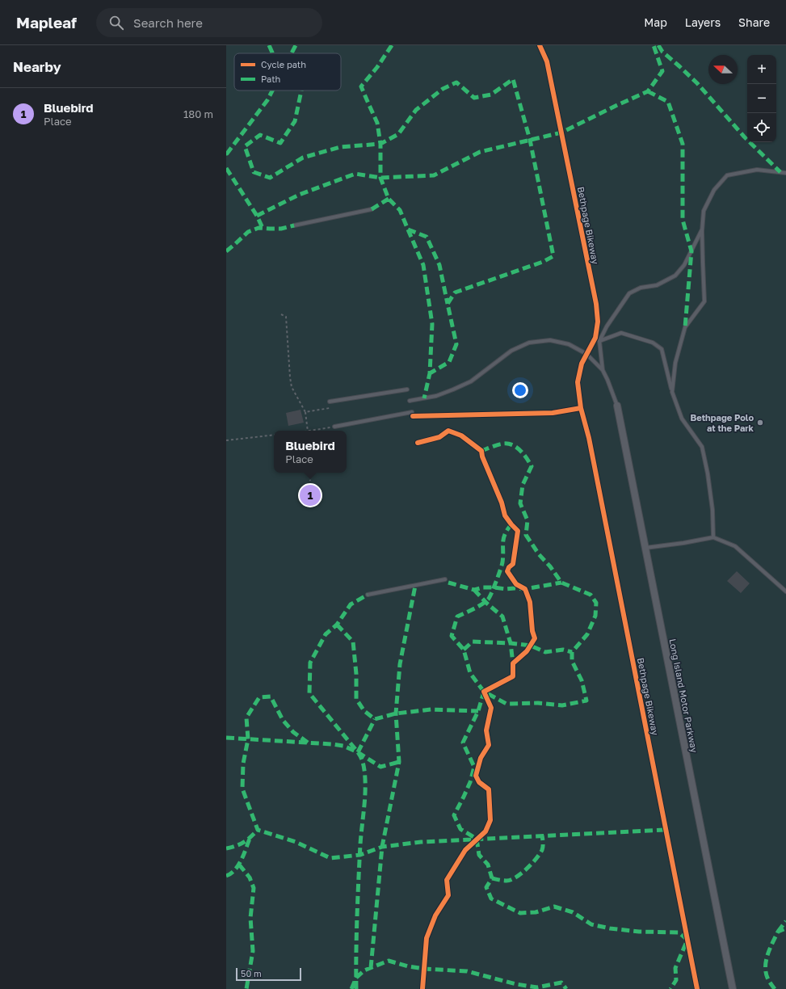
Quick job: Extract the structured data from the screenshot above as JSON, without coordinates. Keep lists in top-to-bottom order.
{
  "streets": {
    "street": ["Long Island Motor Parkway"],
    "cycle path": ["Bethpage Bikeway"]
  },
  "places": ["Bethpage Polo at the Park"],
  "legend": ["Cycle path", "Path"],
  "scale_bar": "50 m",
  "north": "left",
  "page": {
    "header": "Mapleaf",
    "search": "Search here",
    "nav": ["Map", "Layers", "Share"],
    "heading": "Nearby",
    "map_buttons": ["+", "−"],
    "list": [
      {
        "mark": "1",
        "name": "Bluebird",
        "note": "Place",
        "value": "180 m"
      }
    ],
    "popup": ["Bluebird", "Place"],
    "pins": "1",
    "scale": "50 m"
  }
}
